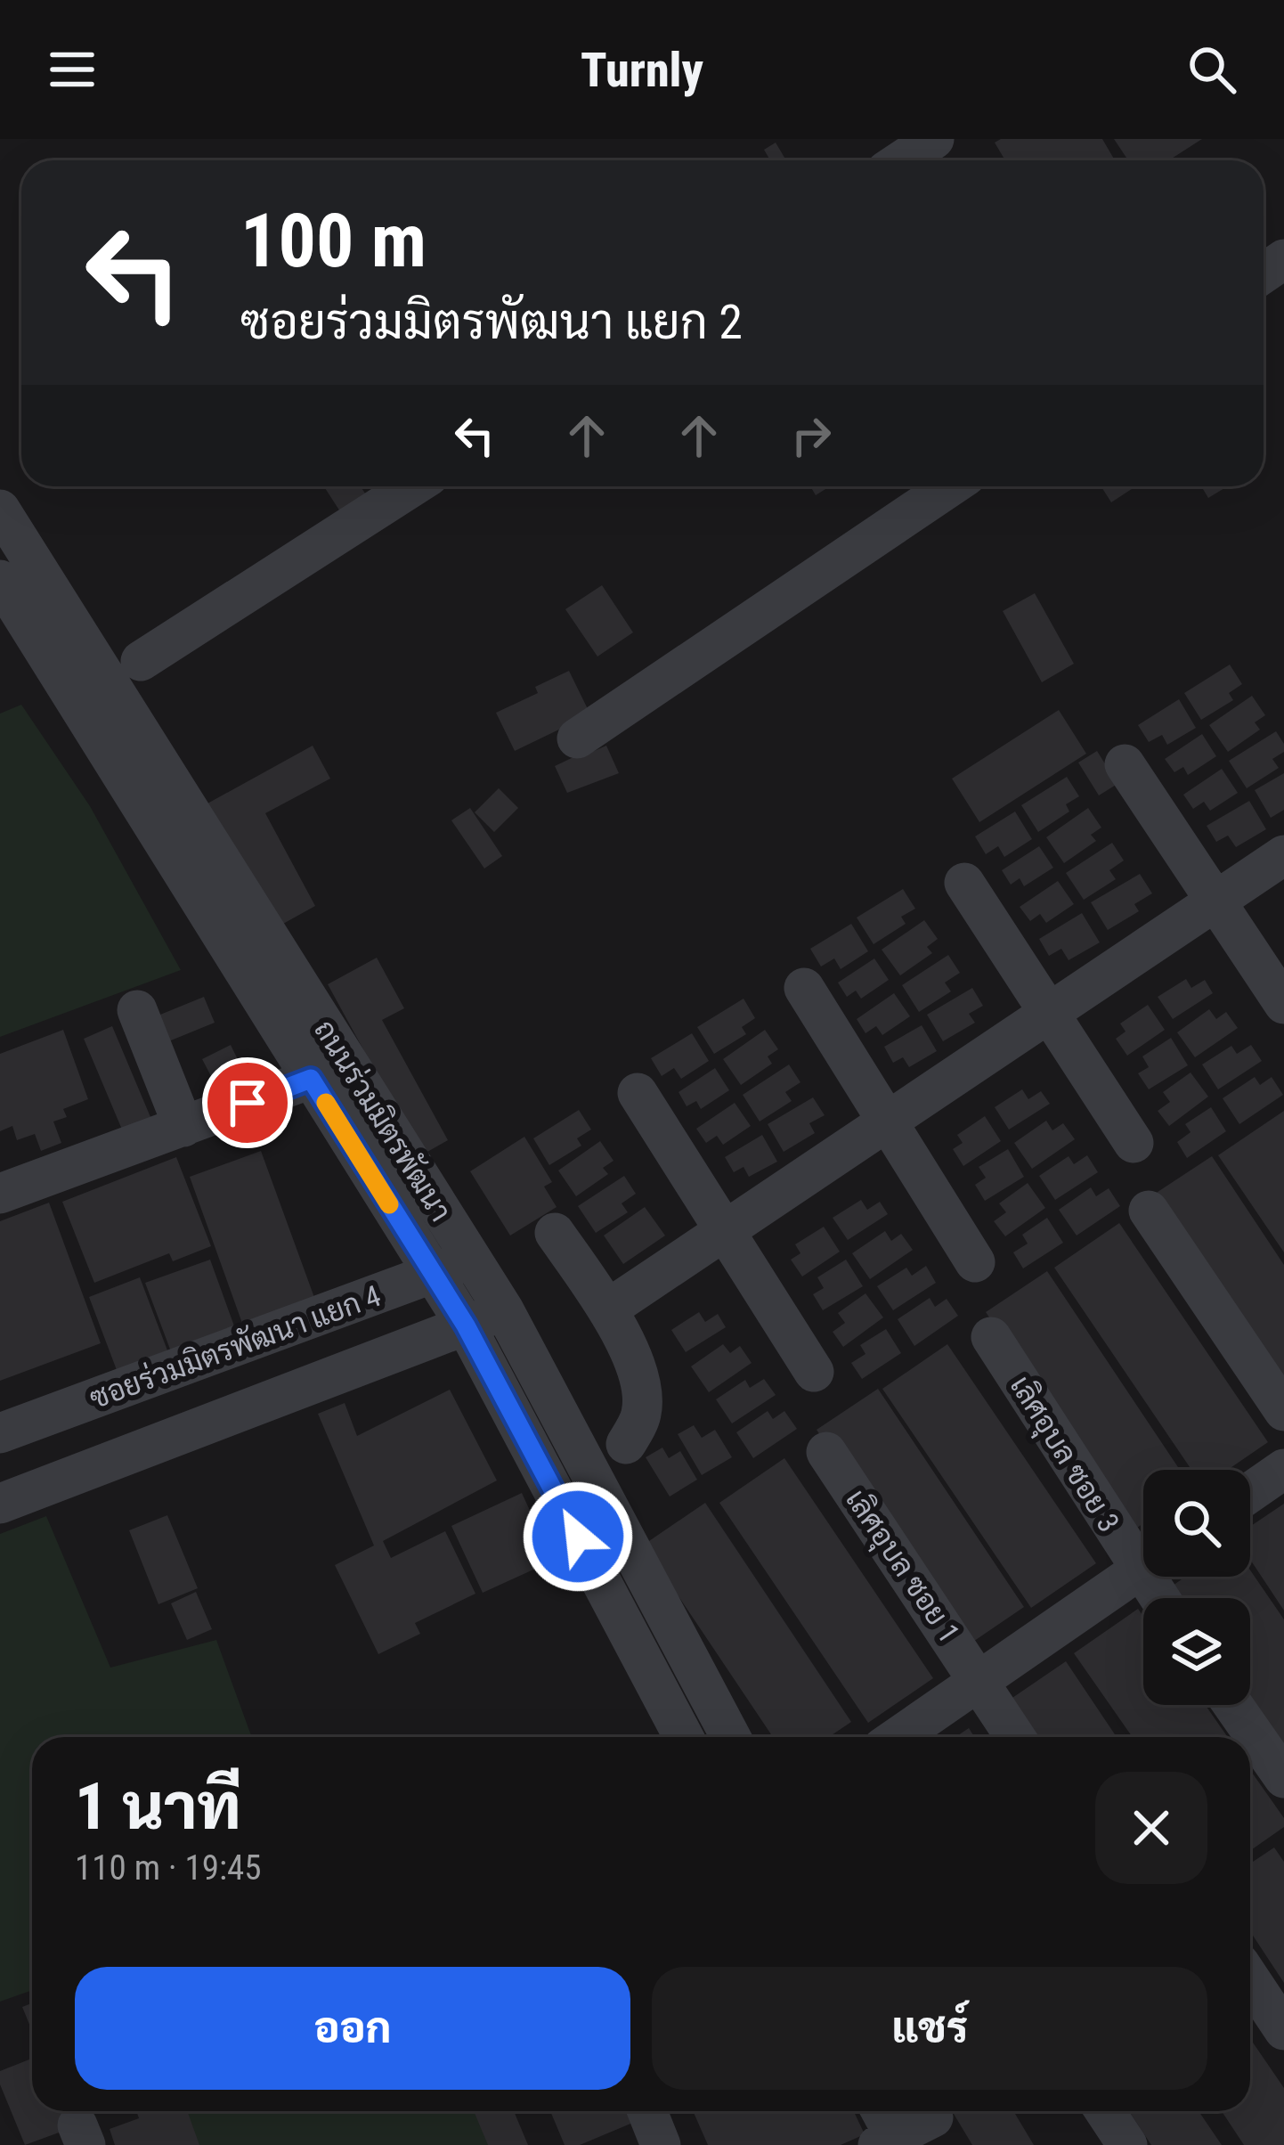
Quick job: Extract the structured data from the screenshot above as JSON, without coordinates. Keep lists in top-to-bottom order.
{
  "streets": {
    "street": [
      "ถนนร่วมมิตรพัฒนา",
      "ซอยร่วมมิตรพัฒนา แยก 4",
      "เลิศอุบล ซอย 3",
      "เลิศอุบล ซอย 1"
    ]
  },
  "crossings": [
    ["ถนนร่วมมิตรพัฒนา", "ซอยร่วมมิตรพัฒนา แยก 4"]
  ],
  "page": {
    "header": "Turnly",
    "turn": ["100 m", "ซอยร่วมมิตรพัฒนา แยก 2"],
    "heading": ["1 นาที", "110 m · 19:45"],
    "buttons": ["ออก", "แชร์"]
  }
}
